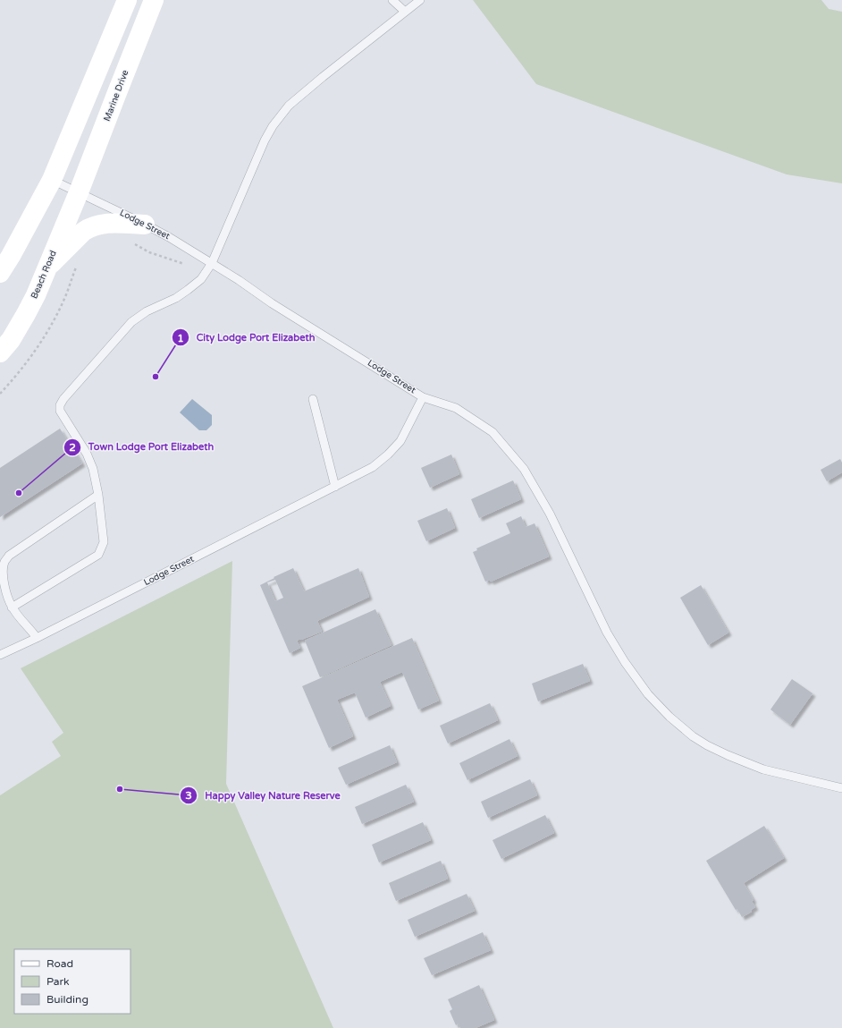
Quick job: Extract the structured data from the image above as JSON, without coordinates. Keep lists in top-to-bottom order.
{
  "streets": {
    "main road": ["Marine Drive", "Beach Road"],
    "lane": ["Lodge Street"]
  },
  "crossings": [
    ["Marine Drive", "Lodge Street"],
    ["Marine Drive", "Beach Road"],
    ["Lodge Street", "Beach Road"]
  ],
  "places": ["City Lodge Port Elizabeth", "Town Lodge Port Elizabeth", "Happy Valley Nature Reserve"],
  "legend": ["Road", "Park", "Building"]
}
